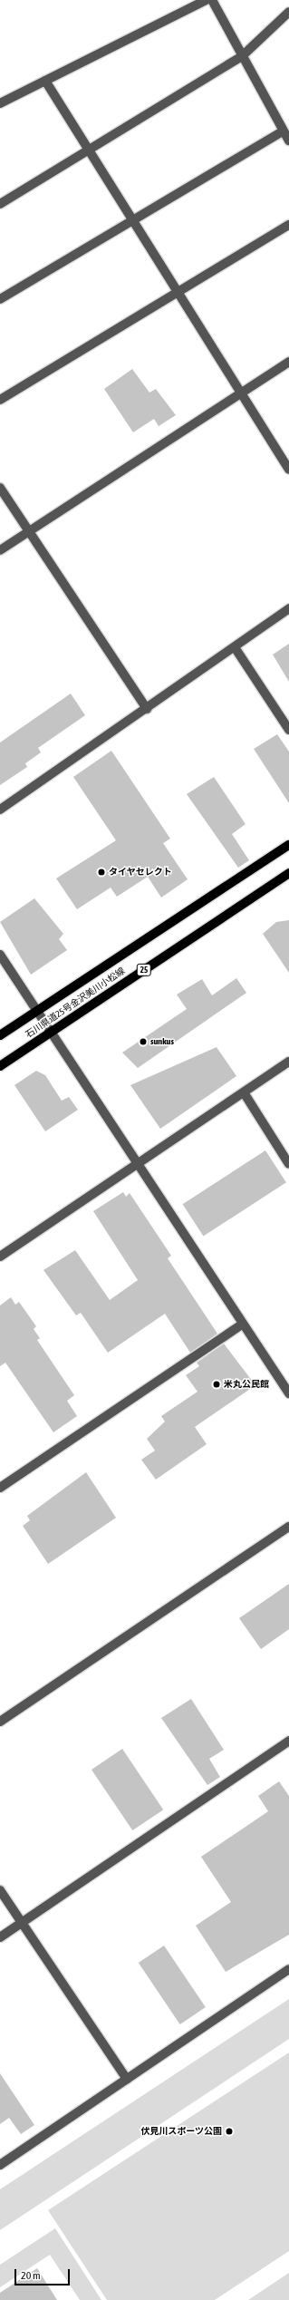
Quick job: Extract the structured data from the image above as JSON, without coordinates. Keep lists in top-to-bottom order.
{
  "streets": {
    "main road": ["25", "石川県道25号金沢美川小松線"]
  },
  "places": [
    "タイヤセレクト",
    "sunkus",
    "米丸公民館",
    "伏見川スポーツ公園"
  ],
  "scale_bar": "20 m"
}
